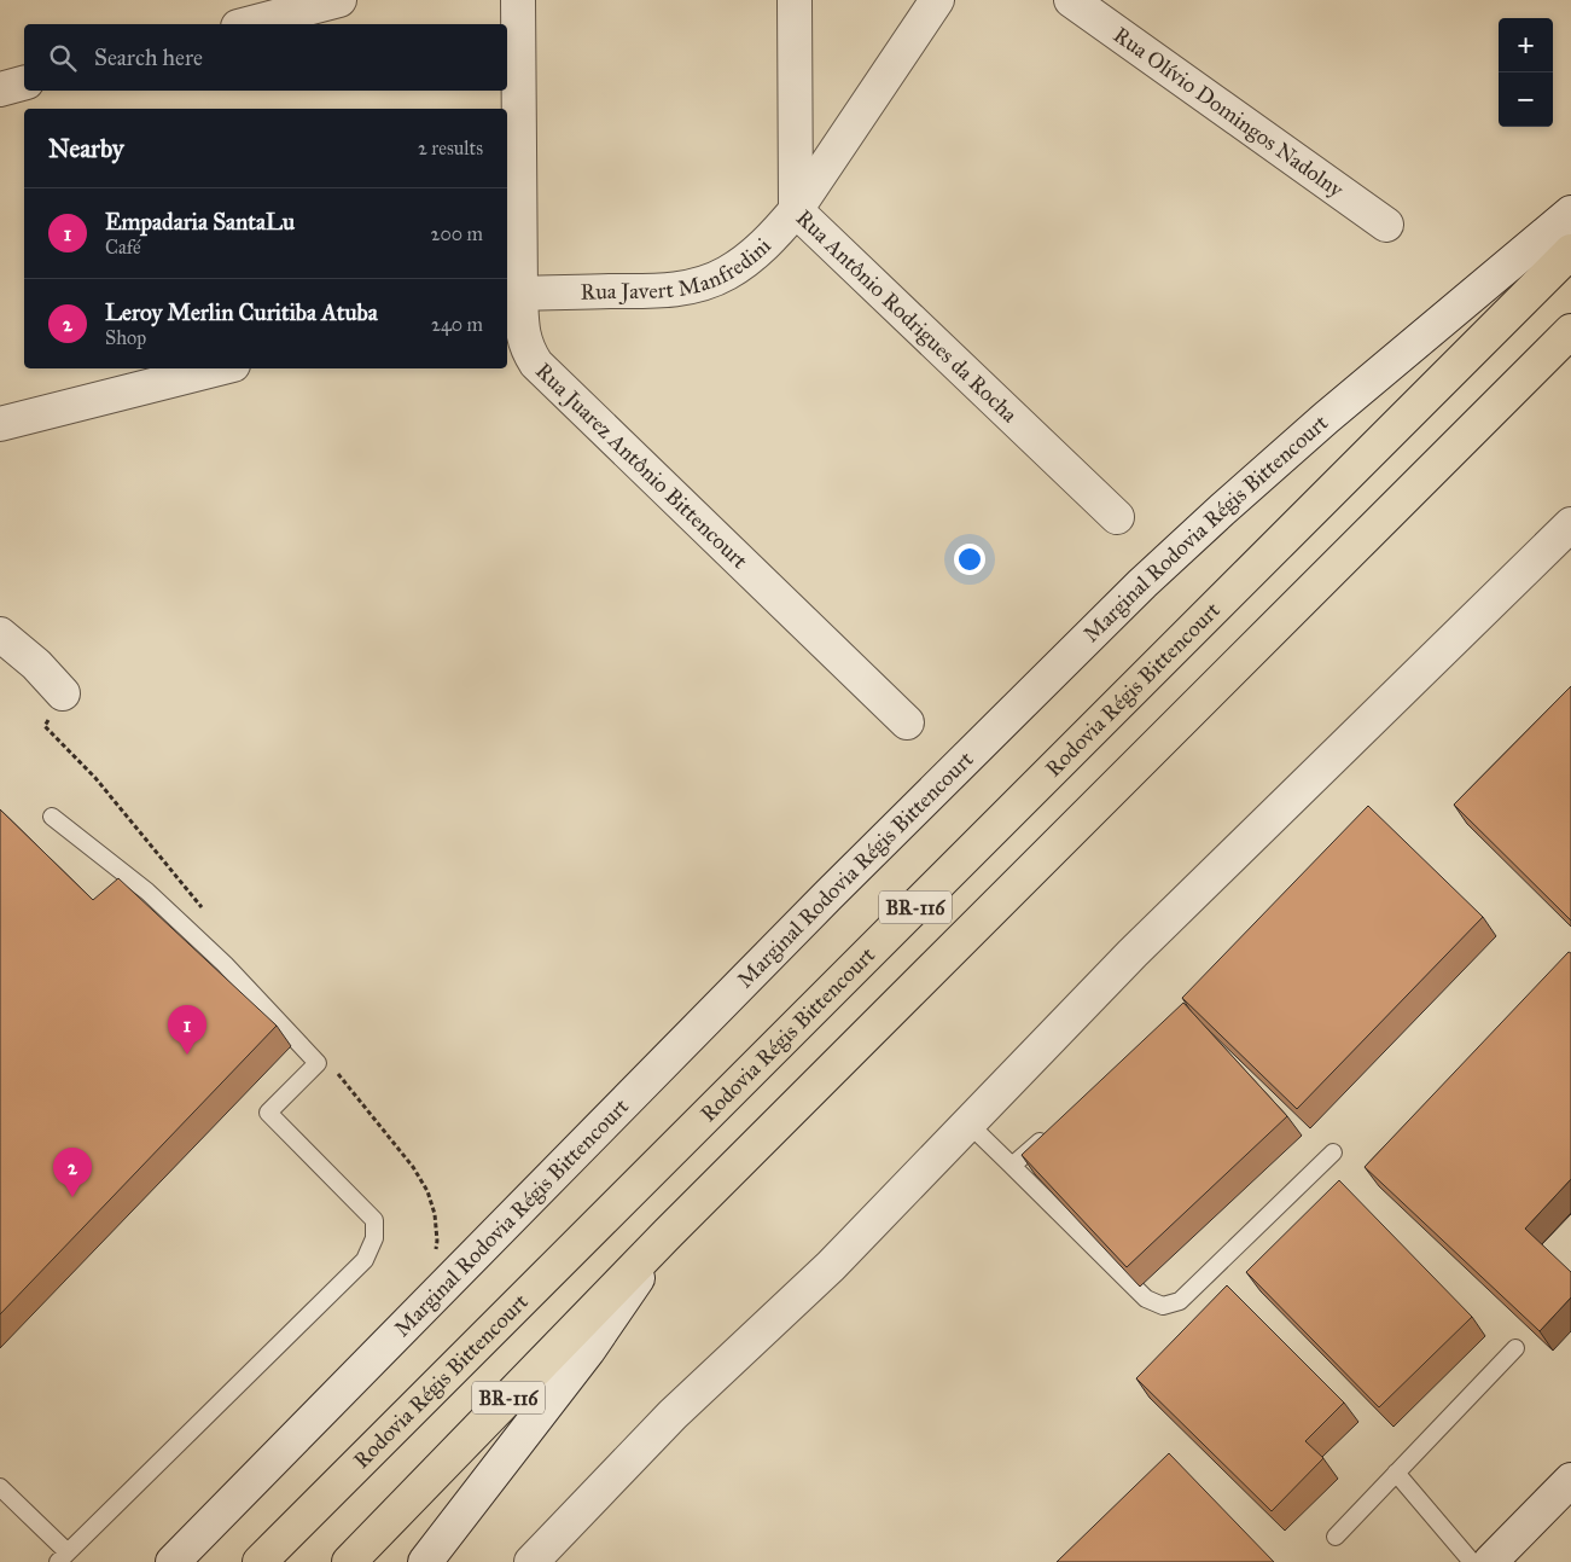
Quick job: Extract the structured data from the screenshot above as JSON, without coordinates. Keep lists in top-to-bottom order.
{
  "streets": {
    "highway": ["Rodovia Régis Bittencourt", "BR-116"],
    "street": [
      "Rua Olívio Domingos Nadolny",
      "Rua Javert Manfredini",
      "Rua Antônio Rodrigues da Rocha",
      "Rua Juarez Antônio Bittencourt",
      "Marginal Rodovia Régis Bittencourt"
    ]
  },
  "crossings": [
    ["Rua Javert Manfredini", "Rua Antônio Rodrigues da Rocha"],
    ["Rua Javert Manfredini", "Rua Juarez Antônio Bittencourt"]
  ],
  "page": {
    "map_buttons": ["+", "−"],
    "search": "Search here",
    "heading": ["Nearby", "2 results"],
    "list": [
      {
        "mark": "1",
        "name": "Empadaria SantaLu",
        "note": "Café",
        "value": "200 m"
      },
      {
        "mark": "2",
        "name": "Leroy Merlin Curitiba Atuba",
        "note": "Shop",
        "value": "240 m"
      }
    ],
    "pins": ["1", "2"]
  }
}
